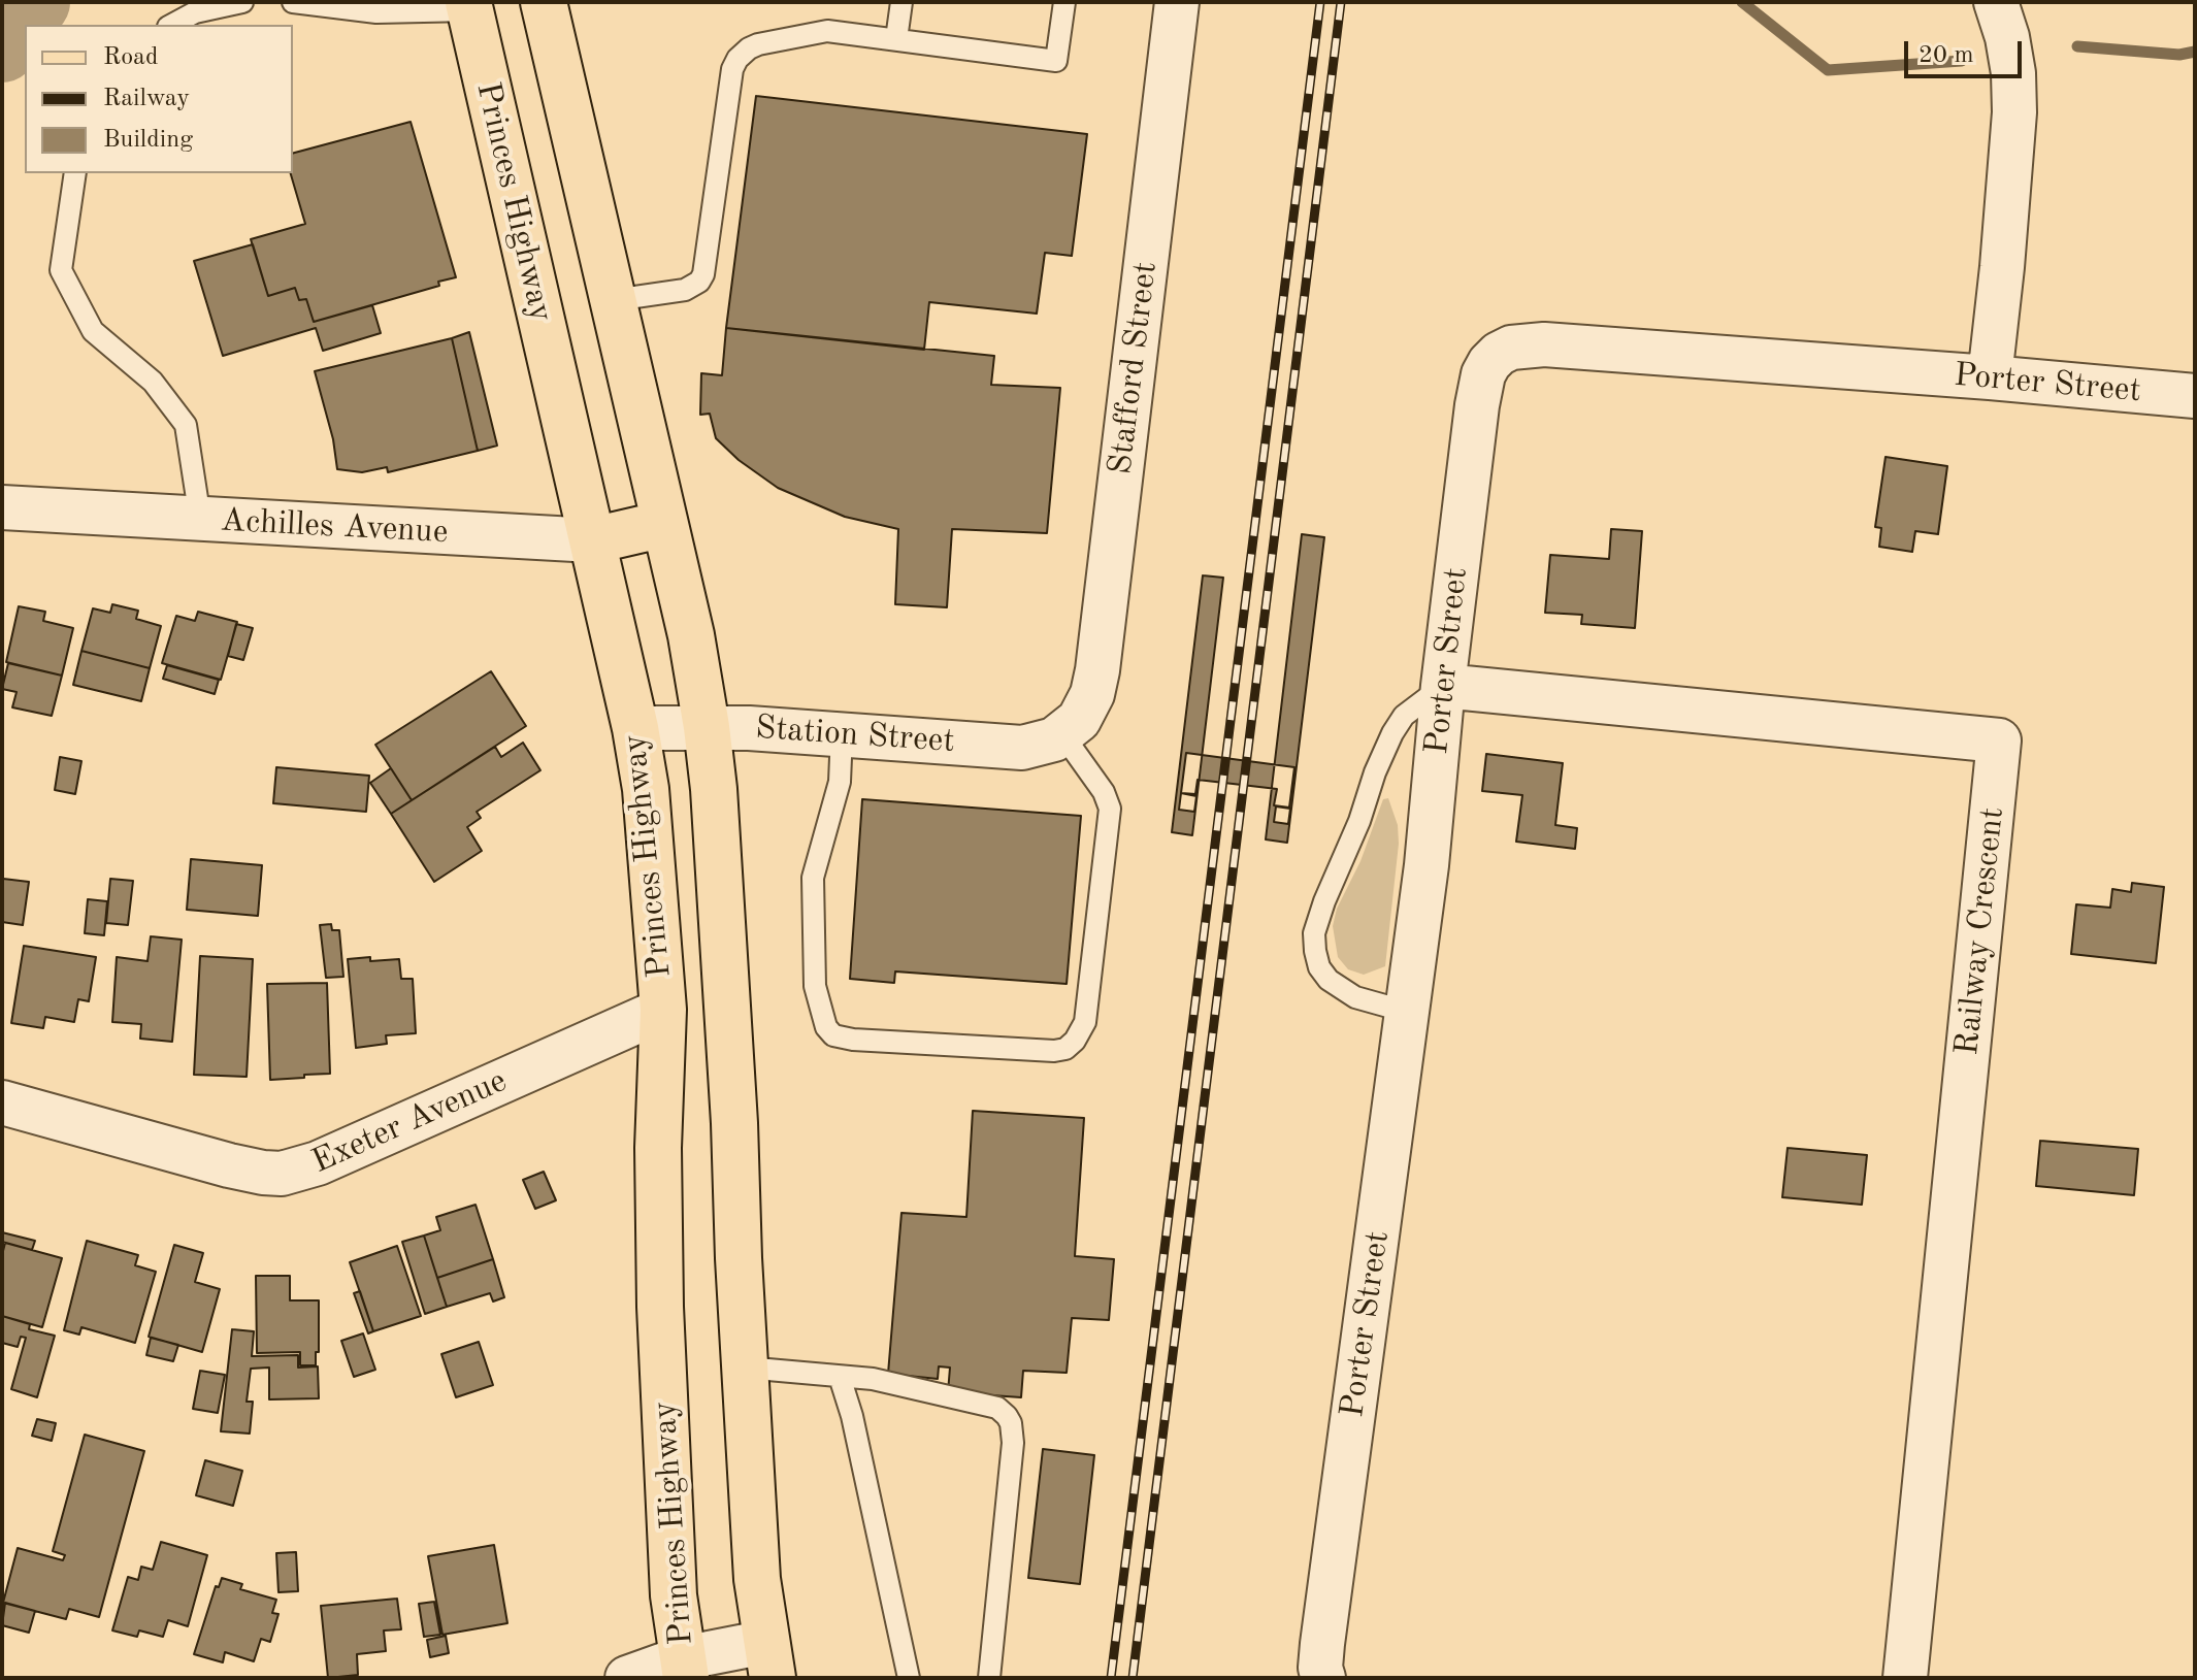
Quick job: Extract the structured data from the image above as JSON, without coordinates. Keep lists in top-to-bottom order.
{
  "streets": {
    "main road": ["Princes Highway", "Achilles Avenue"],
    "street": [
      "Stafford Street",
      "Porter Street",
      "Station Street",
      "Railway Crescent",
      "Exeter Avenue"
    ]
  },
  "crossings": [
    ["Princes Highway", "Achilles Avenue"],
    ["Princes Highway", "Station Street"],
    ["Princes Highway", "Exeter Avenue"],
    ["Stafford Street", "Station Street"],
    ["Porter Street", "Railway Crescent"]
  ],
  "legend": ["Road", "Railway", "Building"],
  "scale_bar": "20 m"
}
